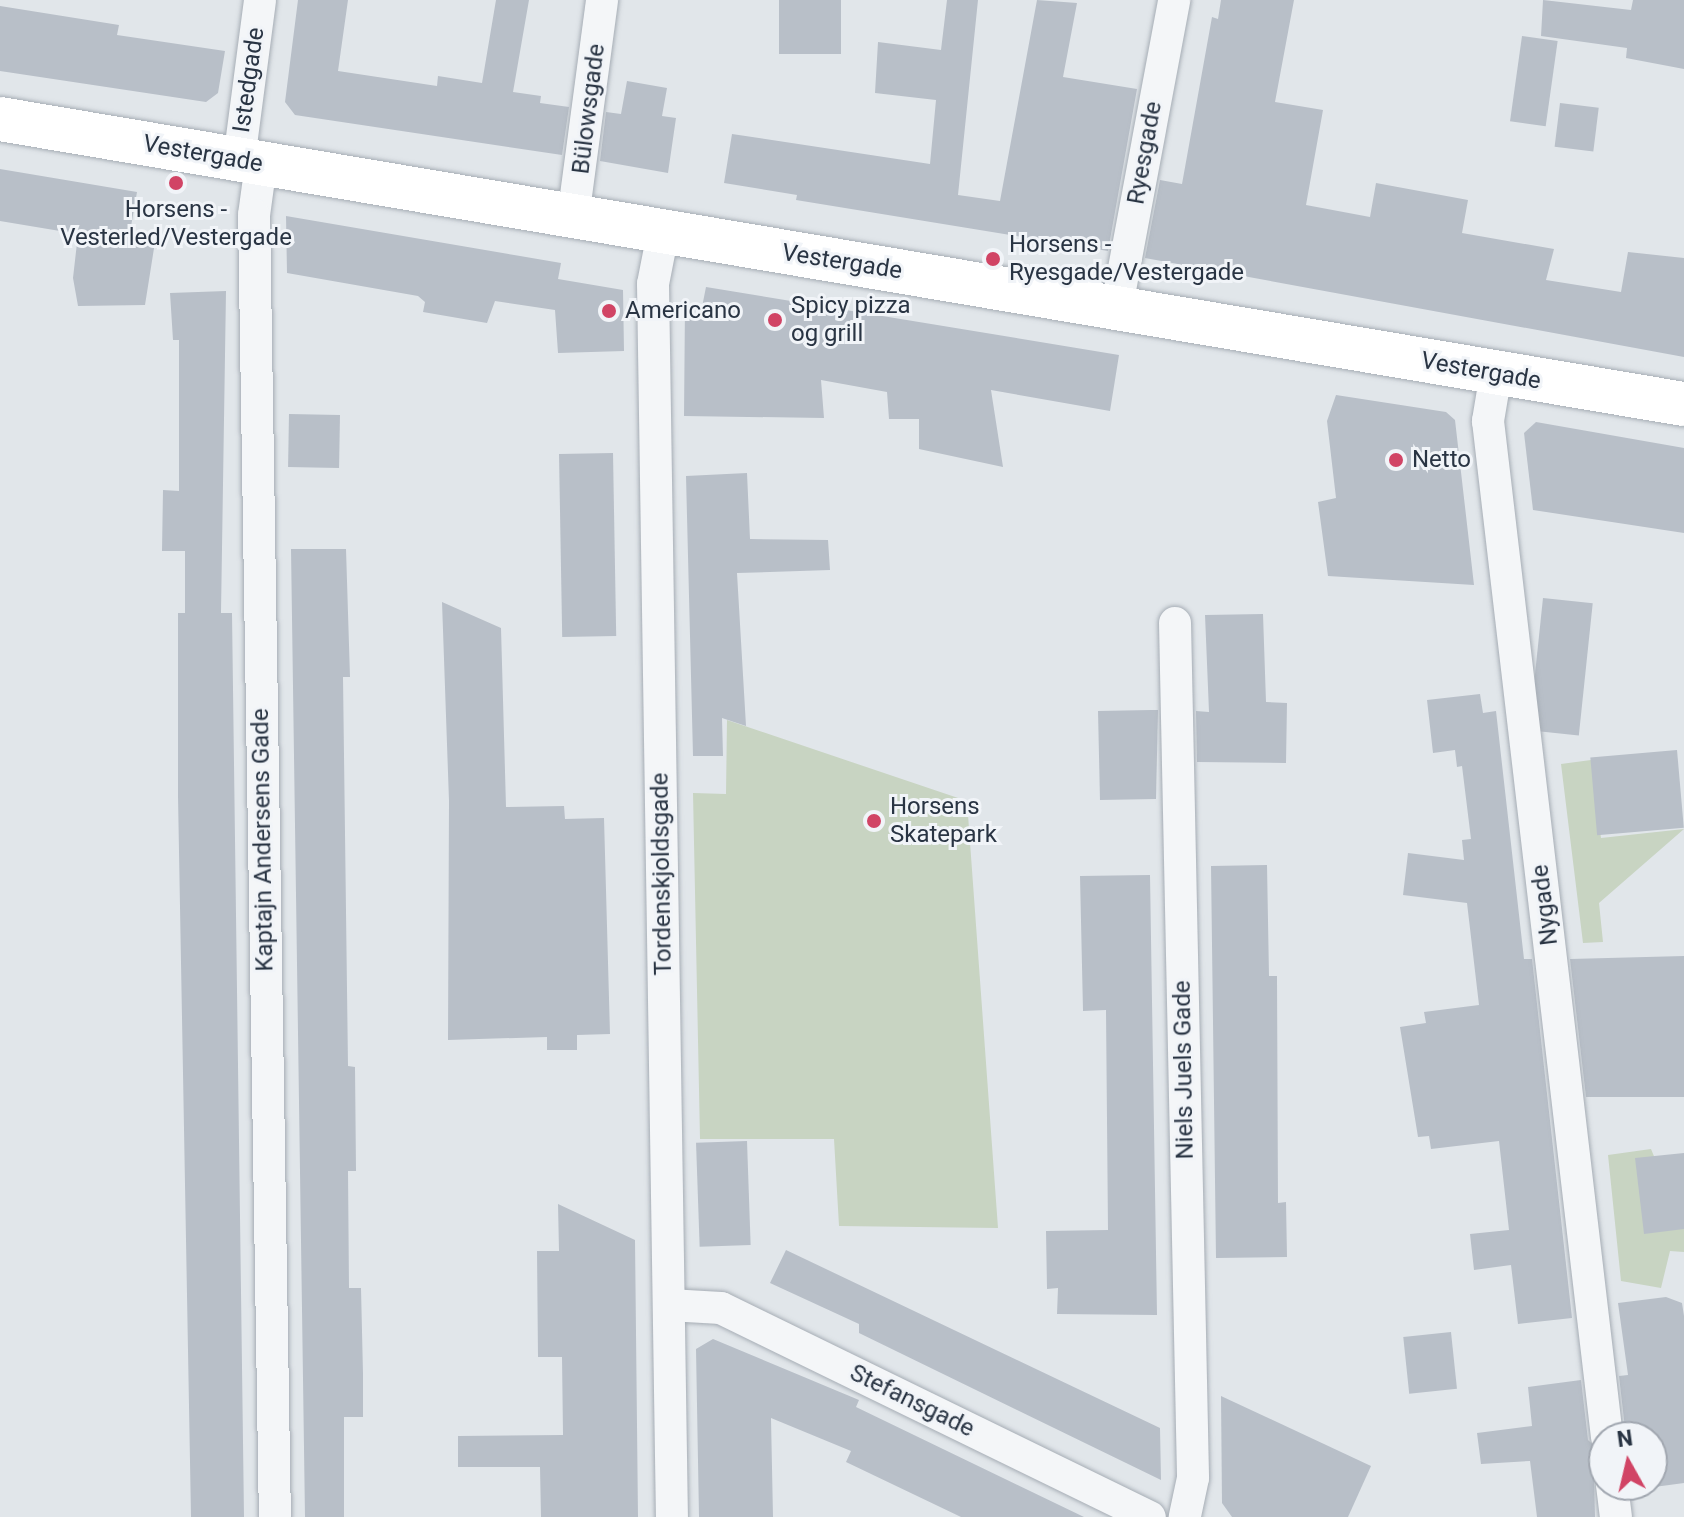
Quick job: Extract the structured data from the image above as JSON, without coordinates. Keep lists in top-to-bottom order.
{
  "streets": {
    "main road": ["Vestergade"],
    "street": [
      "Istedgade",
      "Bülowsgade",
      "Ryesgade",
      "Kaptajn Andersens Gade",
      "Tordenskjoldsgade",
      "Nygade",
      "Niels Juels Gade",
      "Stefansgade"
    ]
  },
  "crossings": [
    ["Istedgade", "Vestergade"],
    ["Istedgade", "Kaptajn Andersens Gade"],
    ["Bülowsgade", "Vestergade"],
    ["Ryesgade", "Vestergade"],
    ["Vestergade", "Kaptajn Andersens Gade"],
    ["Vestergade", "Tordenskjoldsgade"],
    ["Vestergade", "Nygade"],
    ["Tordenskjoldsgade", "Stefansgade"]
  ],
  "places": [
    "Horsens - Vesterled/Vestergade",
    "Horsens - Ryesgade/Vestergade",
    "Americano",
    "Spicy pizza og grill",
    "Netto",
    "Horsens Skatepark"
  ],
  "north": "top"
}
